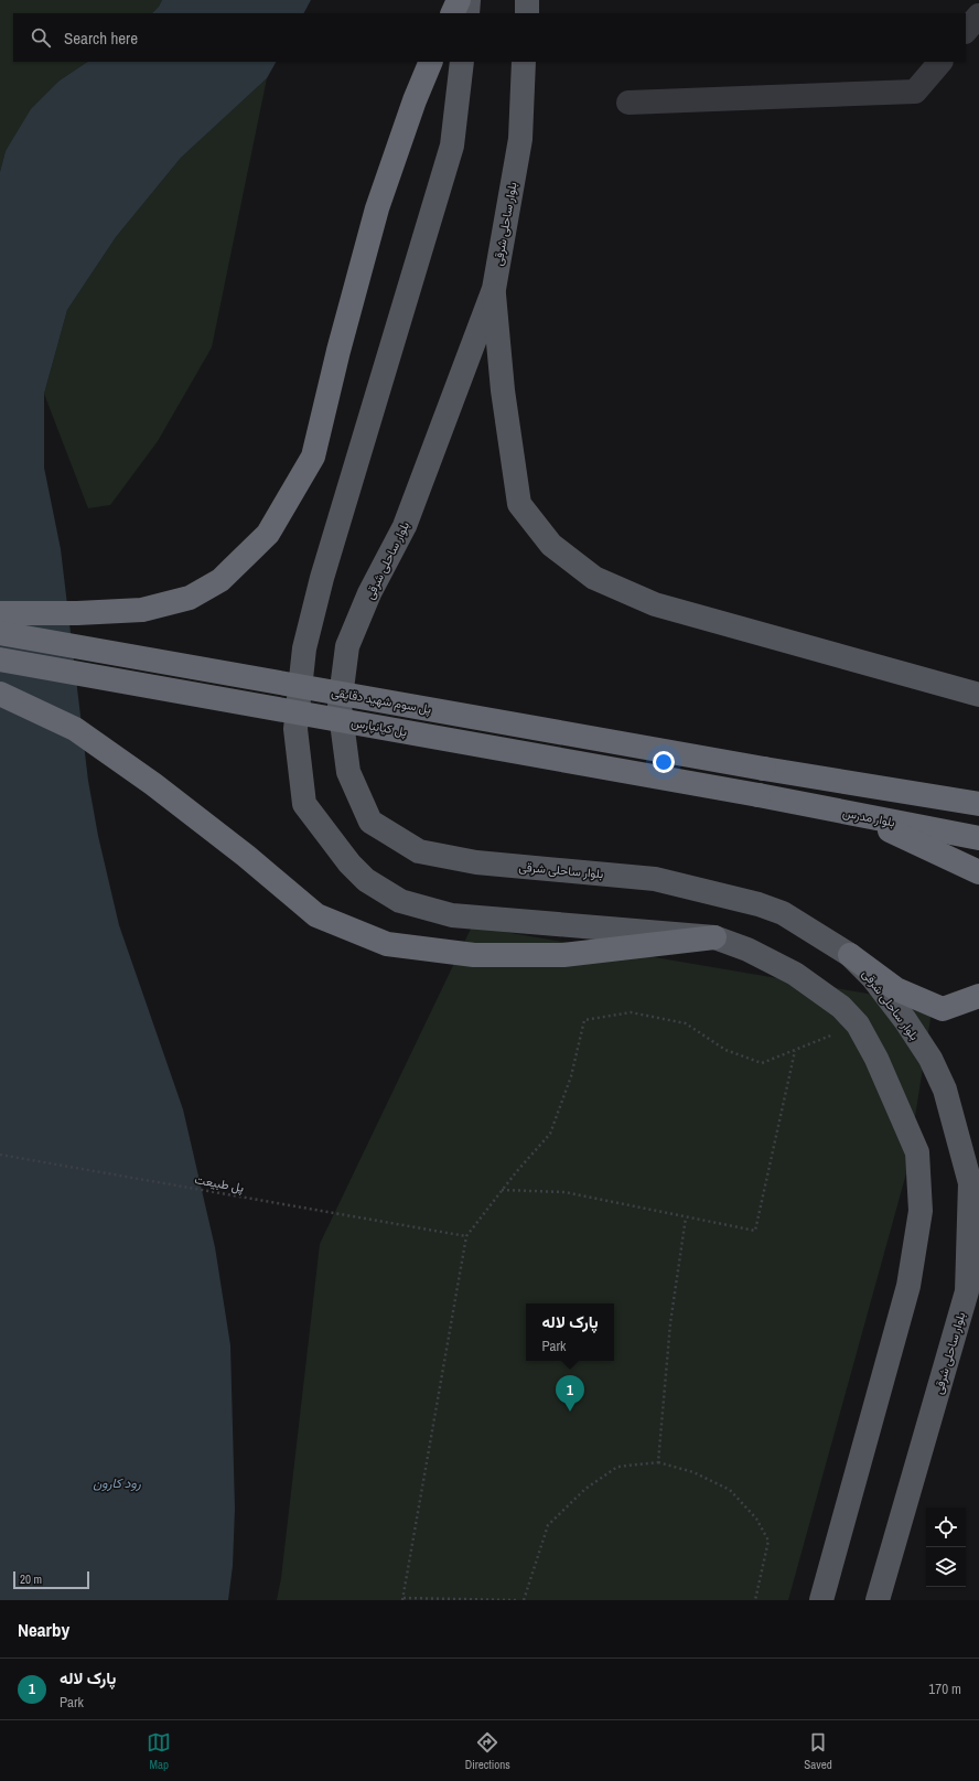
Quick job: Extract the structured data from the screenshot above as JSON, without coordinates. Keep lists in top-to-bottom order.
{
  "streets": {
    "highway": ["پل سوم شهید دقایقی", "پل کیانپارس", "بلوار مدرس"],
    "main road": ["بلوار ساحلی شرقی"],
    "path": ["پل طبیعت"]
  },
  "crossings": [
    ["پل کیانپارس", "بلوار مدرس"]
  ],
  "water": ["رود کارون"],
  "scale_bar": "20 m",
  "page": {
    "search": "Search here",
    "popup": ["پارک لاله", "Park"],
    "pins": "1",
    "scale": "20 m",
    "heading": "Nearby",
    "list": [
      {
        "mark": "1",
        "name": "پارک لاله",
        "note": "Park",
        "value": "170 m"
      }
    ],
    "nav": ["Map", "Directions", "Saved"]
  }
}
